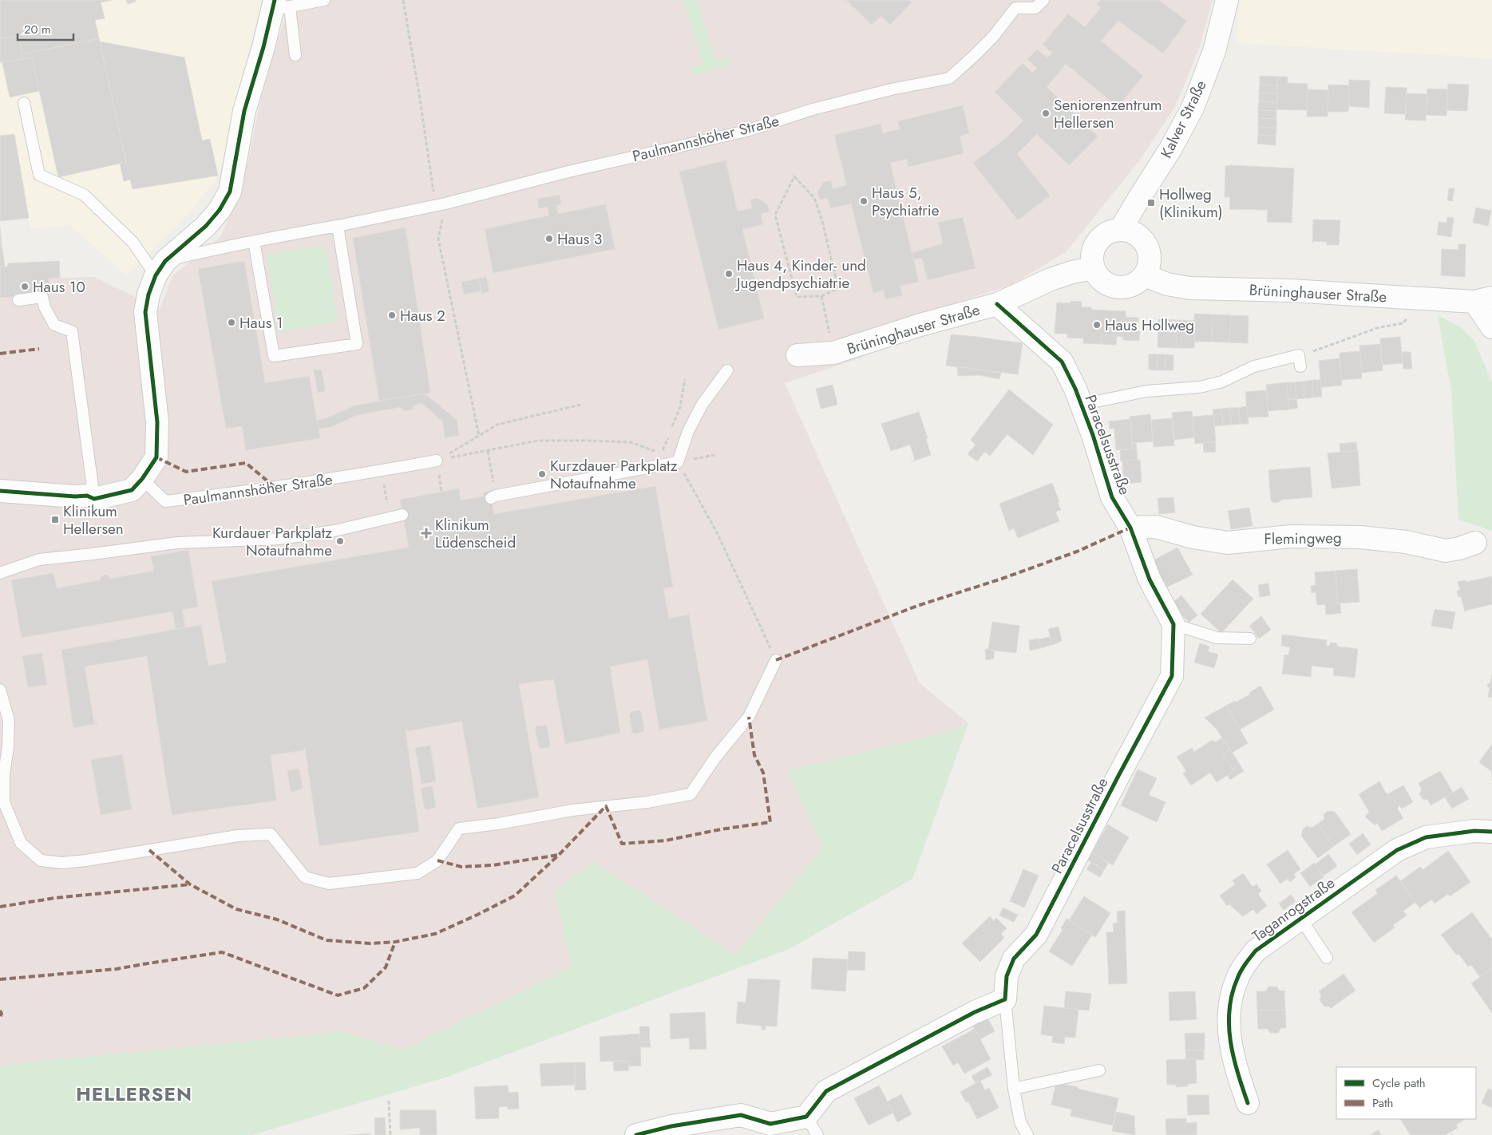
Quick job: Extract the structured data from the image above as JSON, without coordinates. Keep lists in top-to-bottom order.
{
  "streets": {
    "street": [
      "Kalver Straße",
      "Brüninghauser Straße",
      "Paracelsusstraße",
      "Flemingweg",
      "Taganrogstraße"
    ],
    "lane": ["Paulmannshöher Straße"]
  },
  "crossings": [
    ["Kalver Straße", "Brüninghauser Straße"],
    ["Brüninghauser Straße", "Paracelsusstraße"],
    ["Paracelsusstraße", "Flemingweg"]
  ],
  "districts": ["HELLERSEN"],
  "places": {
    "other": [
      "Seniorenzentrum Hellersen",
      "Haus 5, Psychiatrie",
      "Haus 3",
      "Haus 4, Kinder- und Jugendpsychiatrie",
      "Haus 10",
      "Haus 2",
      "Haus 1",
      "Haus Hollweg",
      "Kurzdauer Parkplatz Notaufnahme",
      "Kurdauer Parkplatz Notaufnahme"
    ],
    "transit": ["Hollweg (Klinikum)", "Klinikum Hellersen"],
    "health": ["Klinikum Lüdenscheid"]
  },
  "legend": ["Cycle path", "Path"],
  "scale_bar": "20 m"
}
